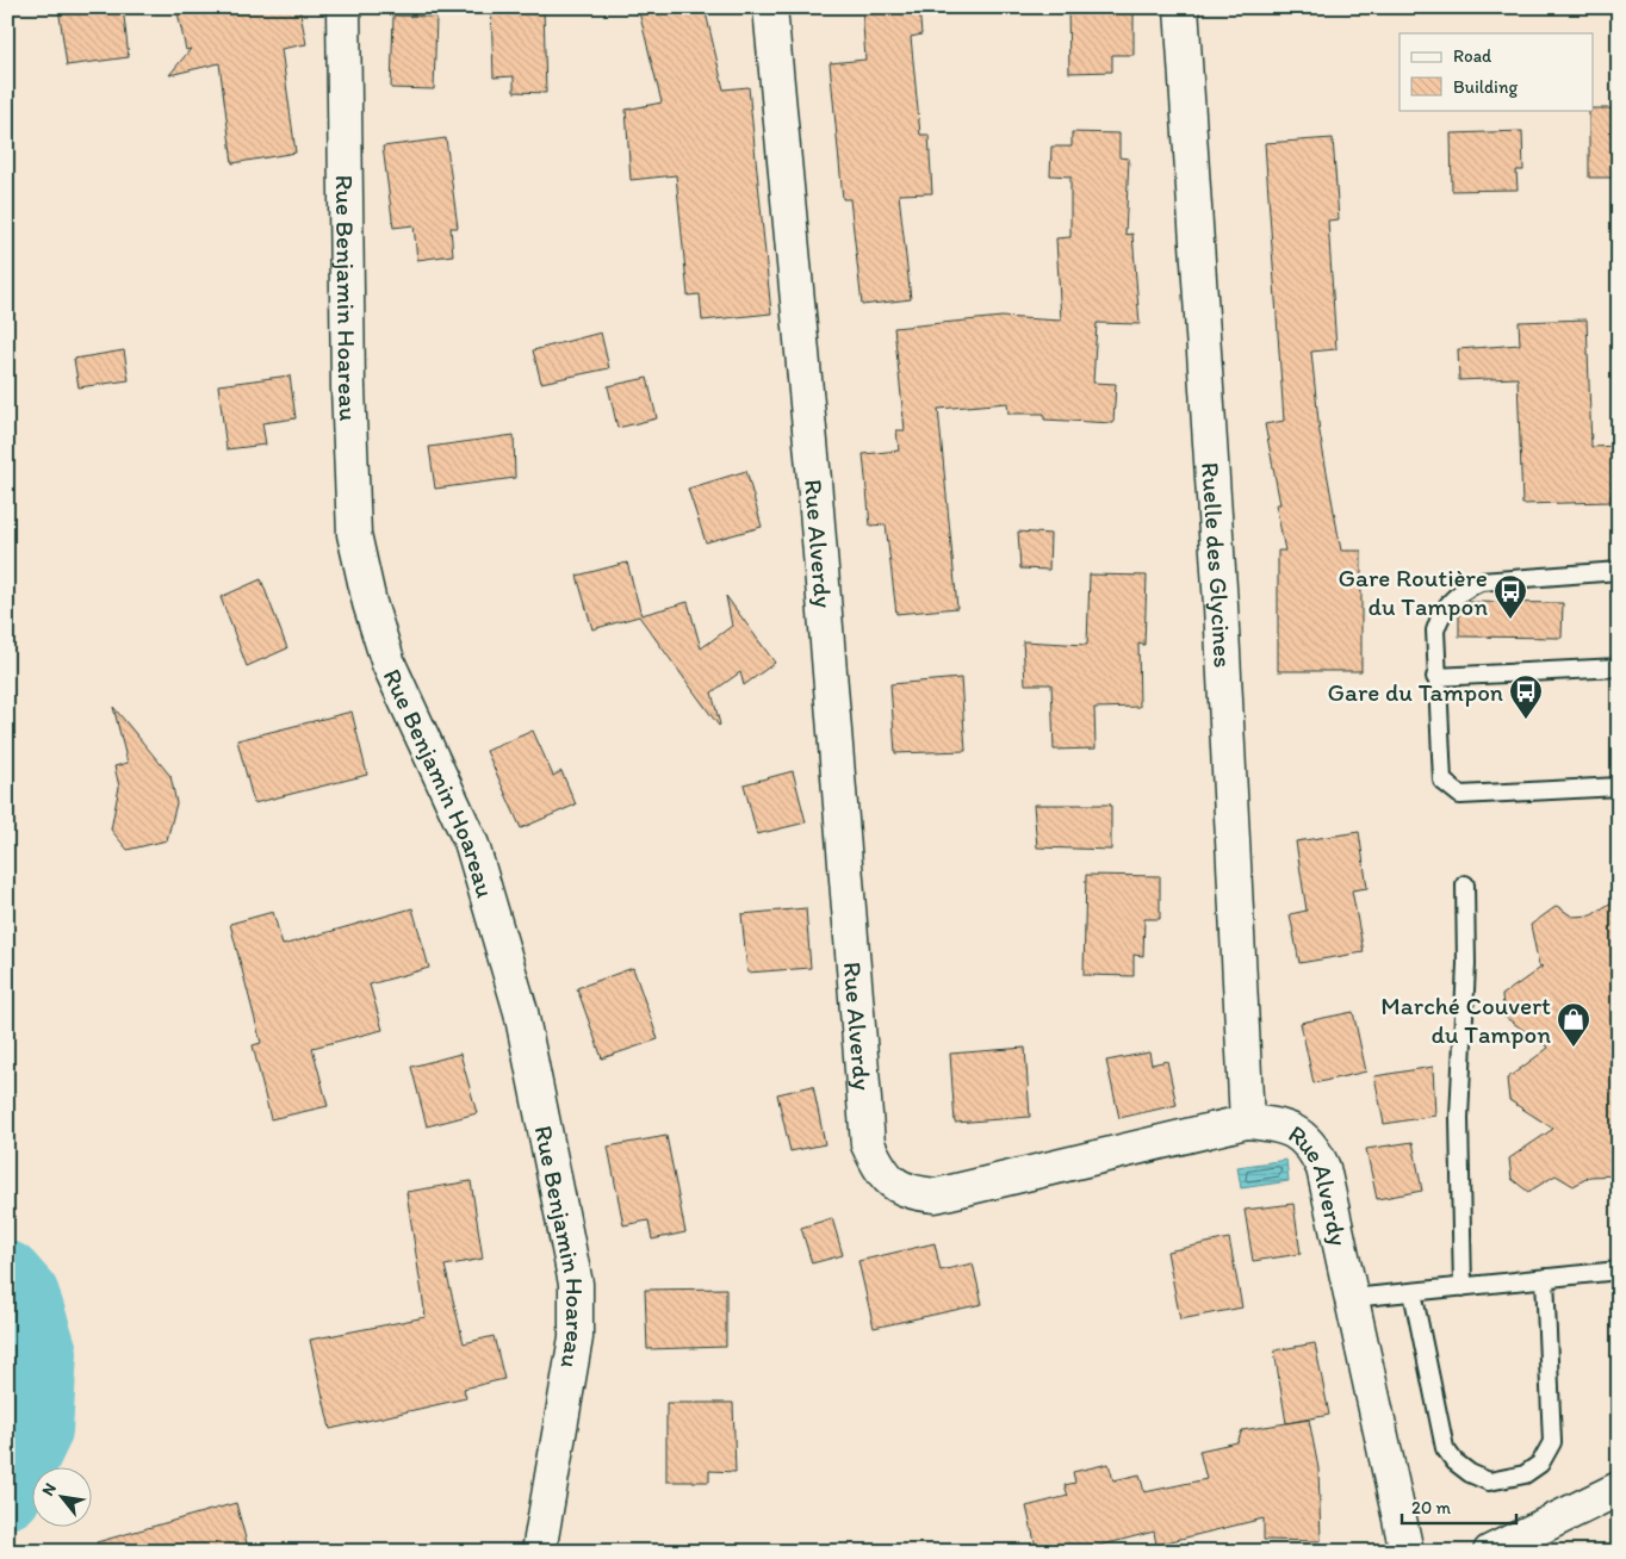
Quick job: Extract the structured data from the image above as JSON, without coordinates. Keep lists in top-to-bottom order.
{
  "streets": {
    "street": ["Rue Benjamin Hoareau", "Rue Alverdy", "Ruelle des Glycines"]
  },
  "crossings": [
    ["Rue Alverdy", "Ruelle des Glycines"]
  ],
  "places": {
    "bus stop": ["Gare Routière du Tampon", "Gare du Tampon"],
    "shop": ["Marché Couvert du Tampon"]
  },
  "legend": ["Road", "Building"],
  "scale_bar": "20 m",
  "north": "top left"
}
